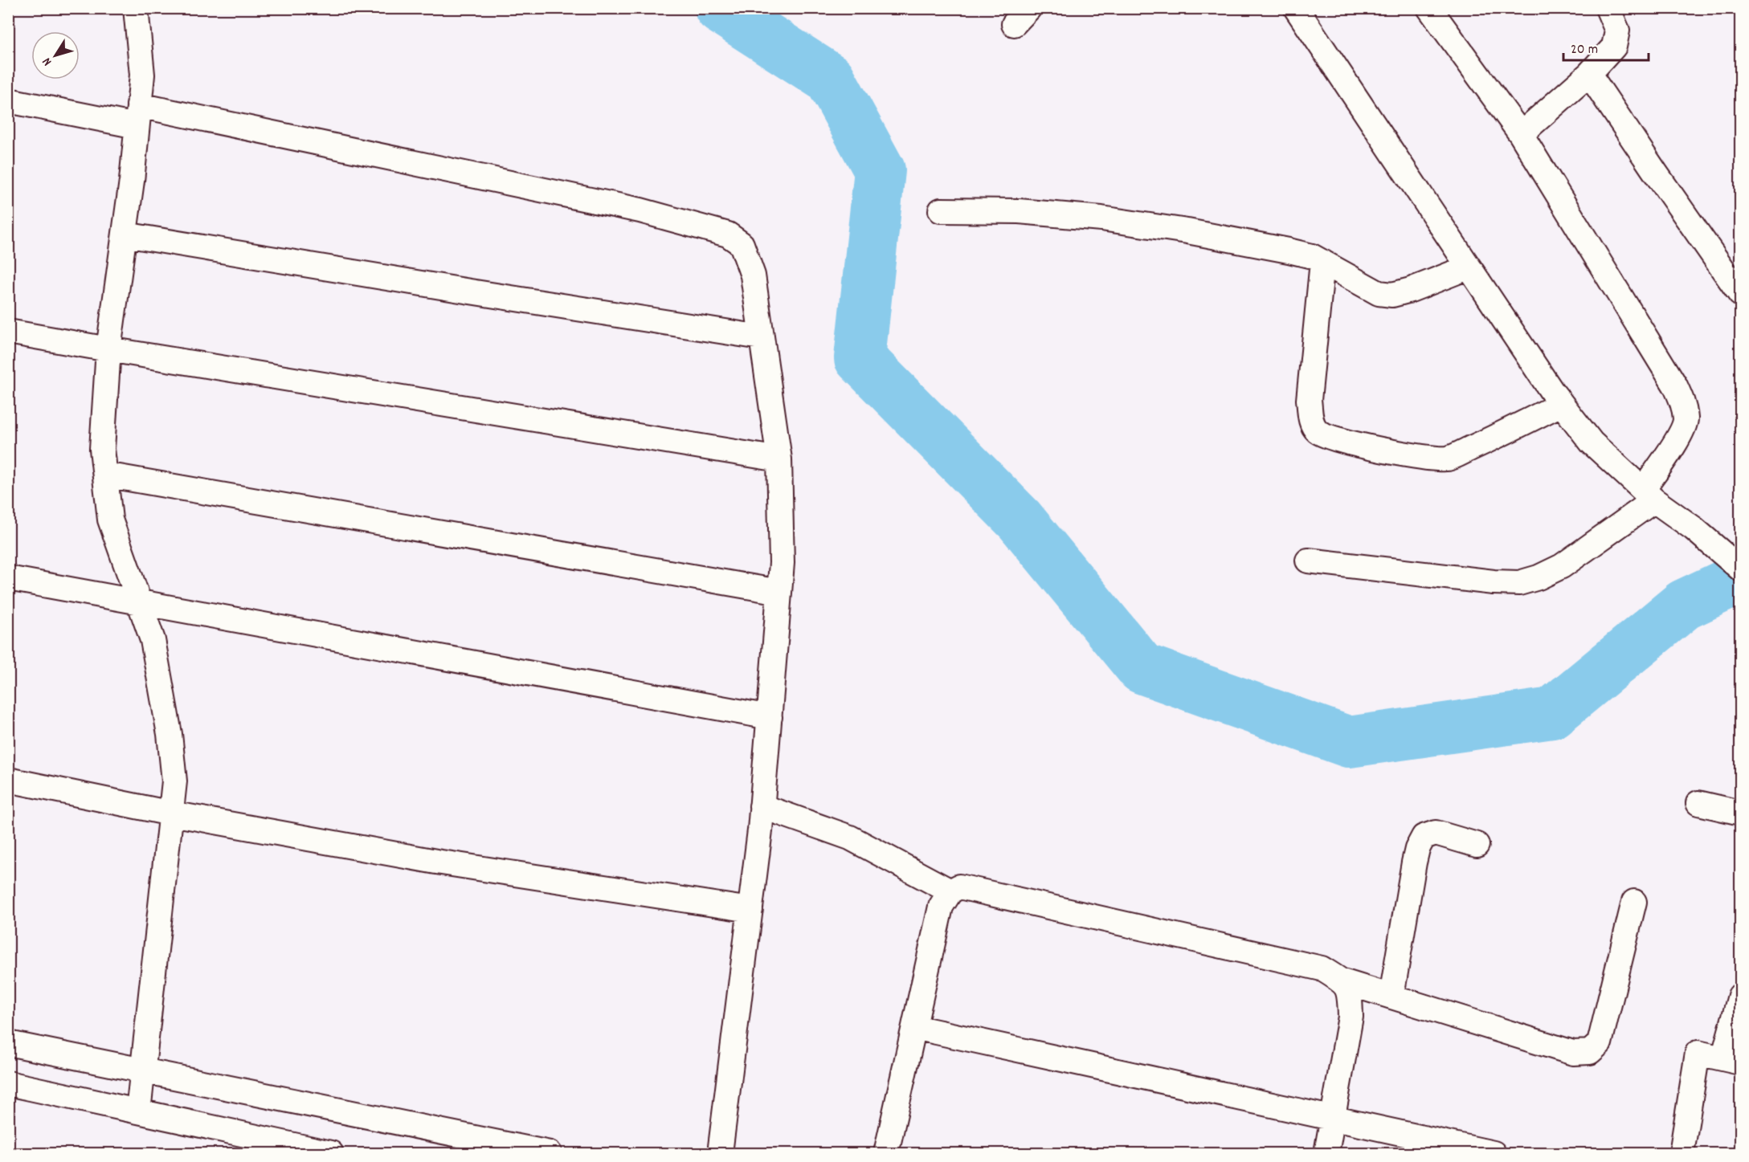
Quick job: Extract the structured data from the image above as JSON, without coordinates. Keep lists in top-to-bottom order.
{
  "scale_bar": "20 m",
  "north": "bottom left"
}
